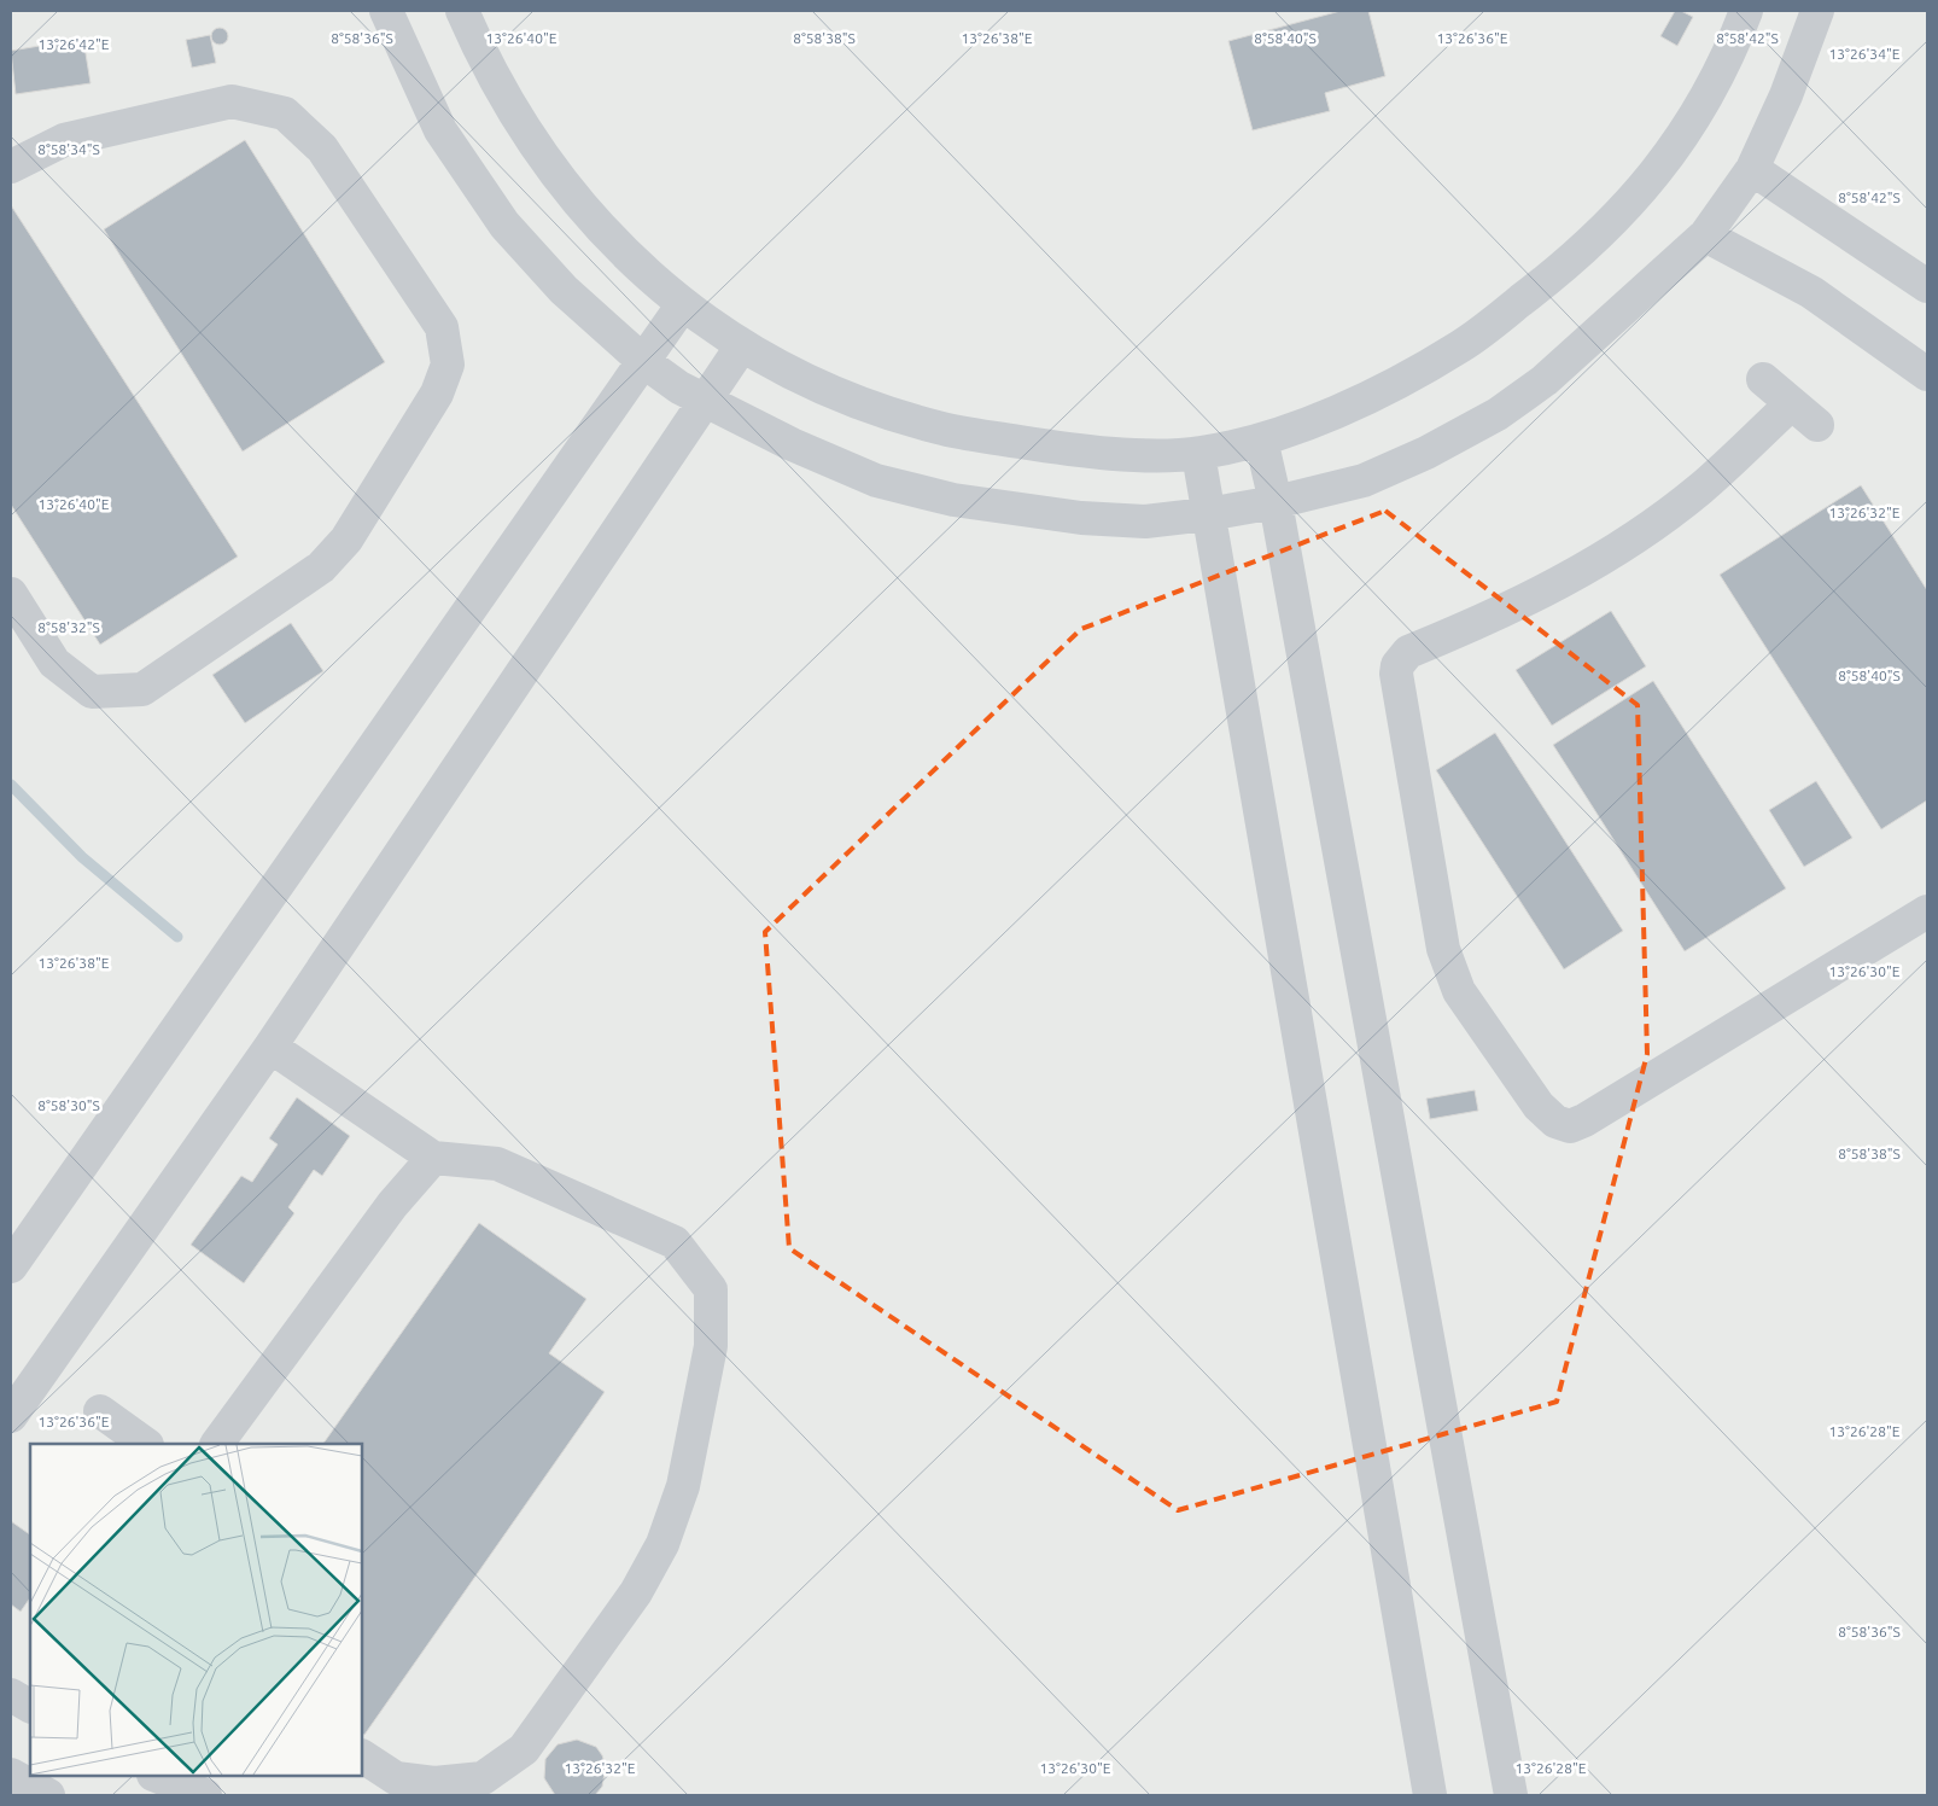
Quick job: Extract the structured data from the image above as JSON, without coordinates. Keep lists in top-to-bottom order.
{
  "coordinates": [
    "13°26'40\"E",
    "13°26'38\"E",
    "13°26'36\"E",
    "8°58'36\"S",
    "8°58'38\"S",
    "8°58'40\"S",
    "8°58'42\"S",
    "13°26'42\"E",
    "13°26'34\"E",
    "8°58'34\"S",
    "13°26'32\"E",
    "8°58'32\"S",
    "13°26'30\"E",
    "8°58'30\"S",
    "13°26'28\"E"
  ]
}
